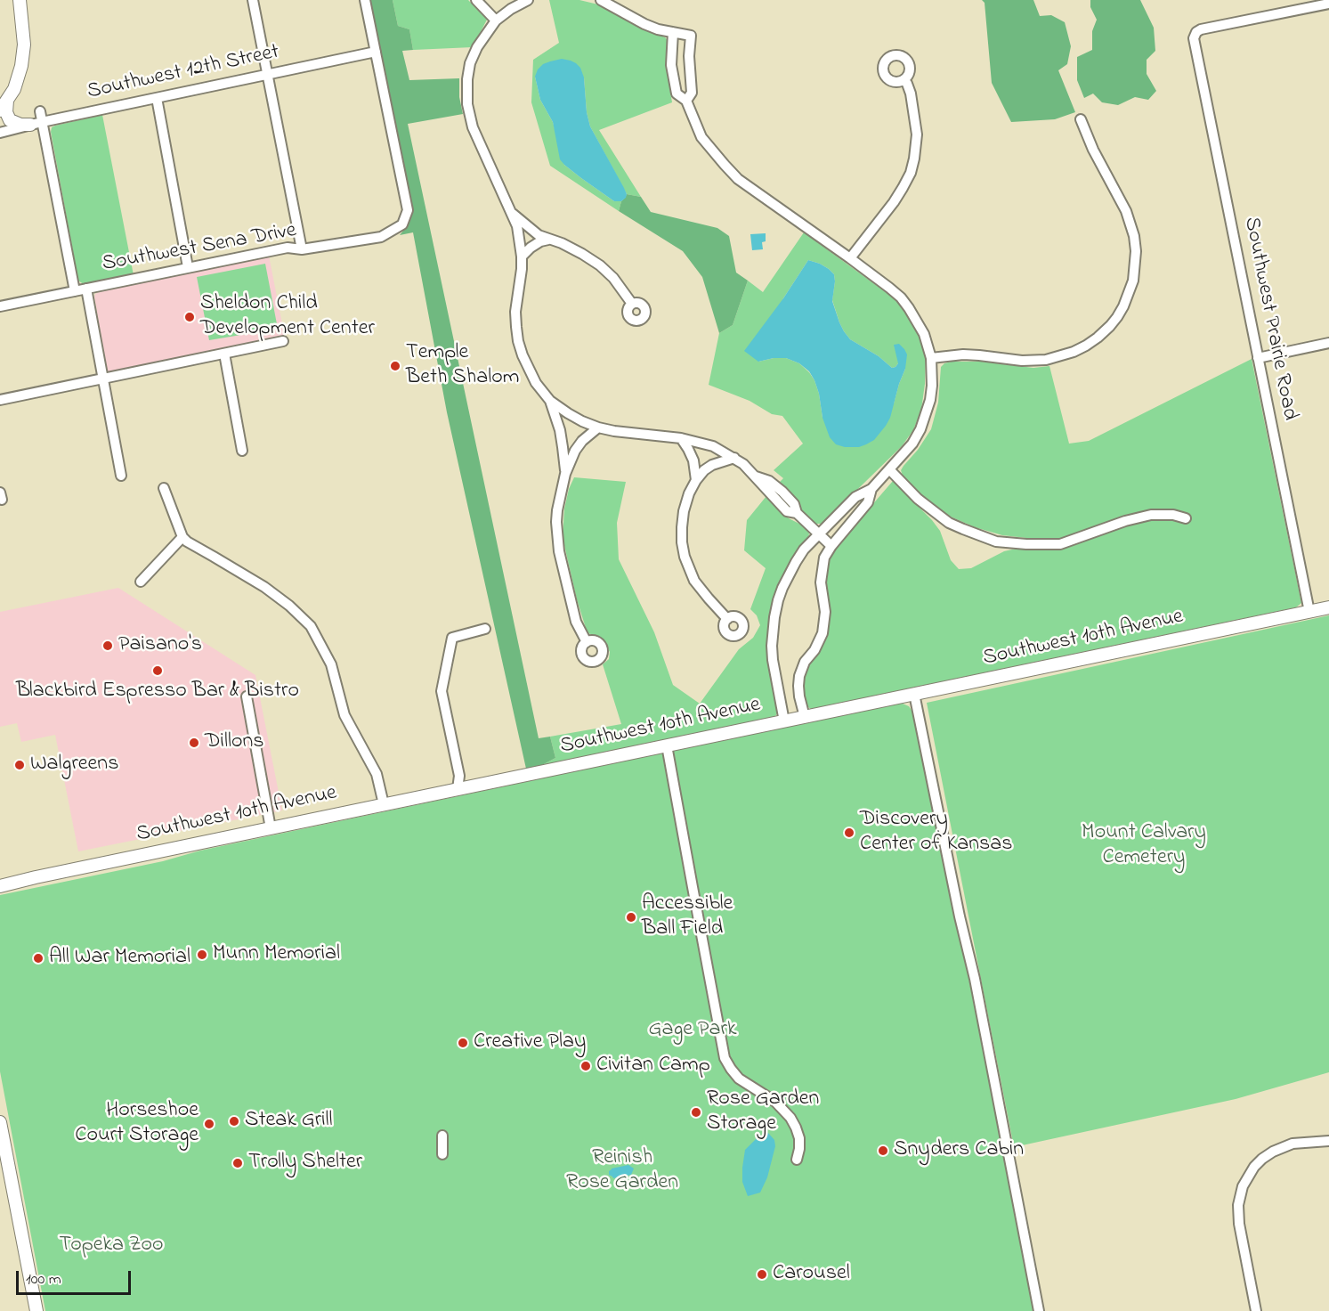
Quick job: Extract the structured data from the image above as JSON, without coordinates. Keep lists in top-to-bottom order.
{
  "streets": {
    "main road": ["Southwest 10th Avenue"],
    "street": ["Southwest 12th Street", "Southwest Sena Drive", "Southwest Prairie Road"]
  },
  "crossings": [
    ["Southwest 12th Street", "Southwest Sena Drive"],
    ["Southwest Prairie Road", "Southwest 10th Avenue"]
  ],
  "parks": [
    "Mount Calvary Cemetery",
    "Gage Park",
    "Reinish Rose Garden",
    "Topeka Zoo"
  ],
  "places": [
    "Sheldon Child Development Center",
    "Temple Beth Shalom",
    "Paisano's",
    "Blackbird Espresso Bar & Bistro",
    "Dillons",
    "Walgreens",
    "Discovery Center of Kansas",
    "Accessible Ball Field",
    "Munn Memorial",
    "All War Memorial",
    "Creative Play",
    "Civitan Camp",
    "Rose Garden Storage",
    "Steak Grill",
    "Horseshoe Court Storage",
    "Snyders Cabin",
    "Trolly Shelter",
    "Carousel"
  ],
  "scale_bar": "100 m"
}
